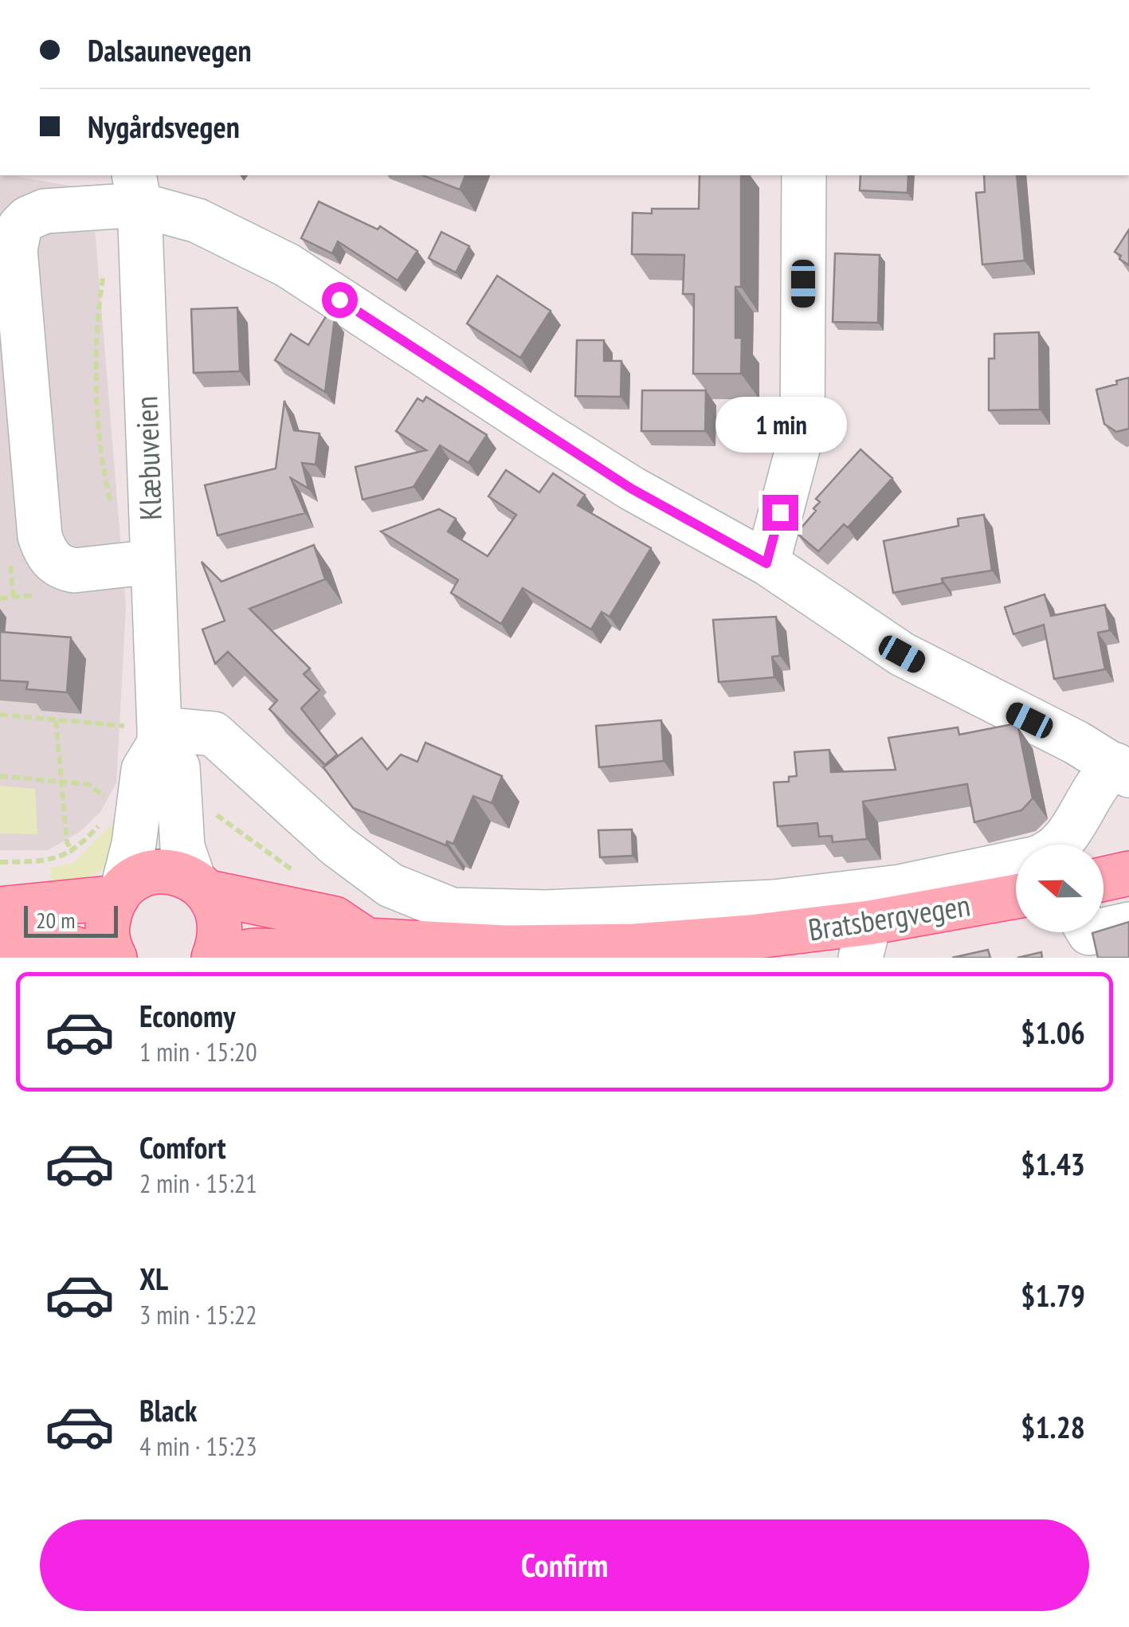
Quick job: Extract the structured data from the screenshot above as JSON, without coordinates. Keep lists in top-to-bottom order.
{
  "streets": {
    "main road": ["Bratsbergvegen"],
    "street": ["Klæbuveien"]
  },
  "scale_bar": "20 m",
  "north": "left",
  "page": {
    "banner": ["Dalsaunevegen", "Nygårdsvegen"],
    "bubble": "1 min",
    "scale": "20 m",
    "list": [
      {
        "name": "Economy",
        "note": "1 min · 15:20",
        "value": "$1.06"
      },
      {
        "name": "Comfort",
        "note": "2 min · 15:21",
        "value": "$1.43"
      },
      {
        "name": "XL",
        "note": "3 min · 15:22",
        "value": "$1.79"
      },
      {
        "name": "Black",
        "note": "4 min · 15:23",
        "value": "$1.28"
      }
    ],
    "buttons": "Confirm"
  }
}
